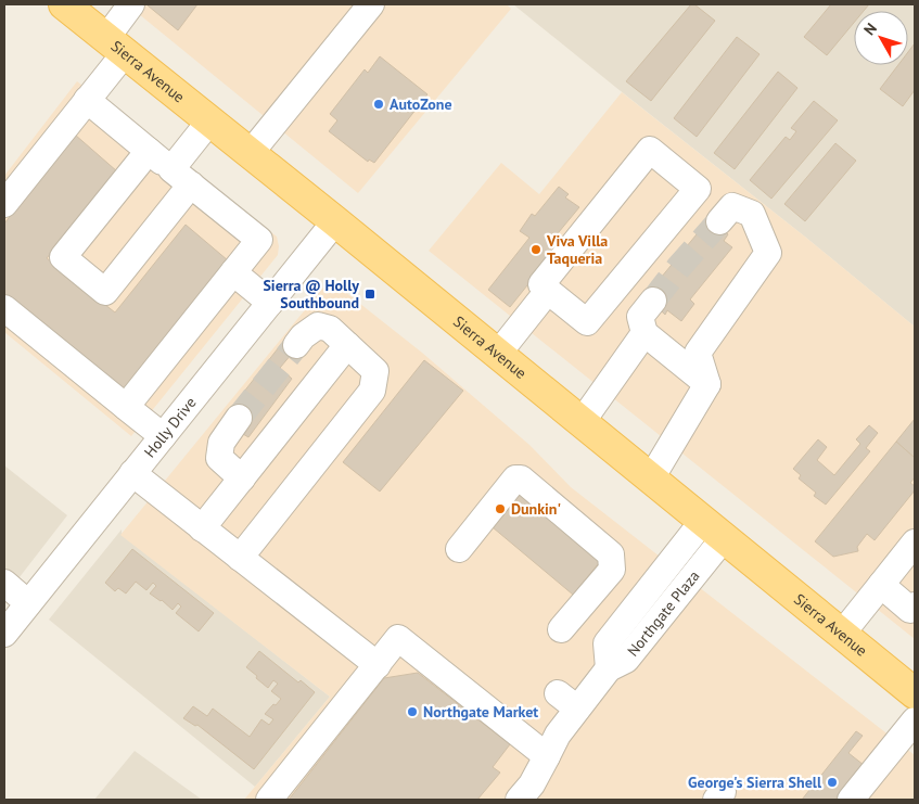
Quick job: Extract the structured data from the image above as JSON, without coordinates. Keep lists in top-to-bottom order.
{
  "streets": {
    "main road": ["Sierra Avenue"],
    "street": ["Holly Drive", "Northgate Plaza"]
  },
  "crossings": [
    ["Sierra Avenue", "Holly Drive"],
    ["Sierra Avenue", "Northgate Plaza"]
  ],
  "places": {
    "other": [
      "AutoZone",
      "Viva Villa Taqueria",
      "Dunkin'",
      "Northgate Market",
      "George's Sierra Shell"
    ],
    "transit": ["Sierra @ Holly Southbound"]
  },
  "north": "top left"
}
